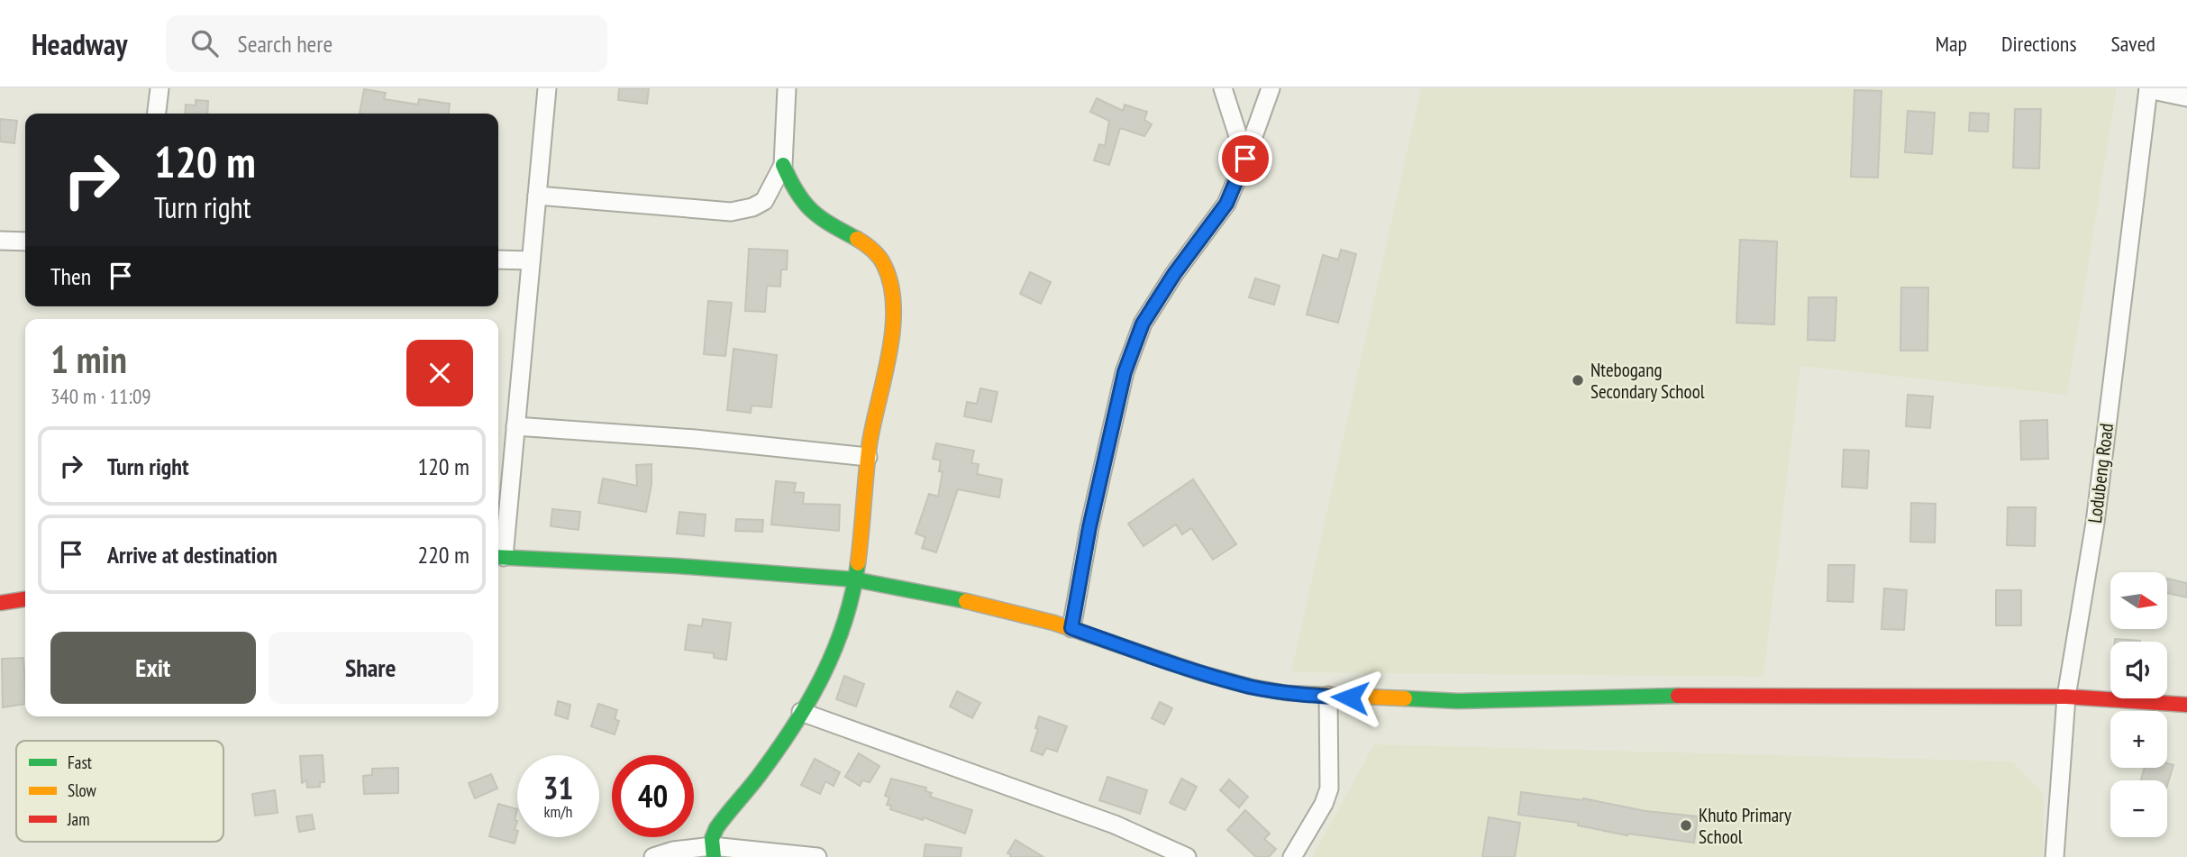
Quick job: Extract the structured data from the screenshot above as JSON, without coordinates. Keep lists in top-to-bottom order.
{
  "streets": {
    "street": ["Lodubeng Road"]
  },
  "places": ["Ntebogang Secondary School", "Khuto Primary School"],
  "legend": ["Fast", "Slow", "Jam"],
  "north": "right",
  "page": {
    "header": "Headway",
    "search": "Search here",
    "nav": ["Map", "Directions", "Saved"],
    "turn": ["120 m", "Turn right"],
    "then": "Then",
    "heading": ["1 min", "340 m · 11:09"],
    "list": [
      {
        "name": "Turn right",
        "value": "120 m"
      },
      {
        "name": "Arrive at destination",
        "value": "220 m"
      }
    ],
    "map_buttons": ["+", "−"],
    "buttons": ["Exit", "Share"],
    "speed": "31 km/h",
    "limit": "40"
  }
}
